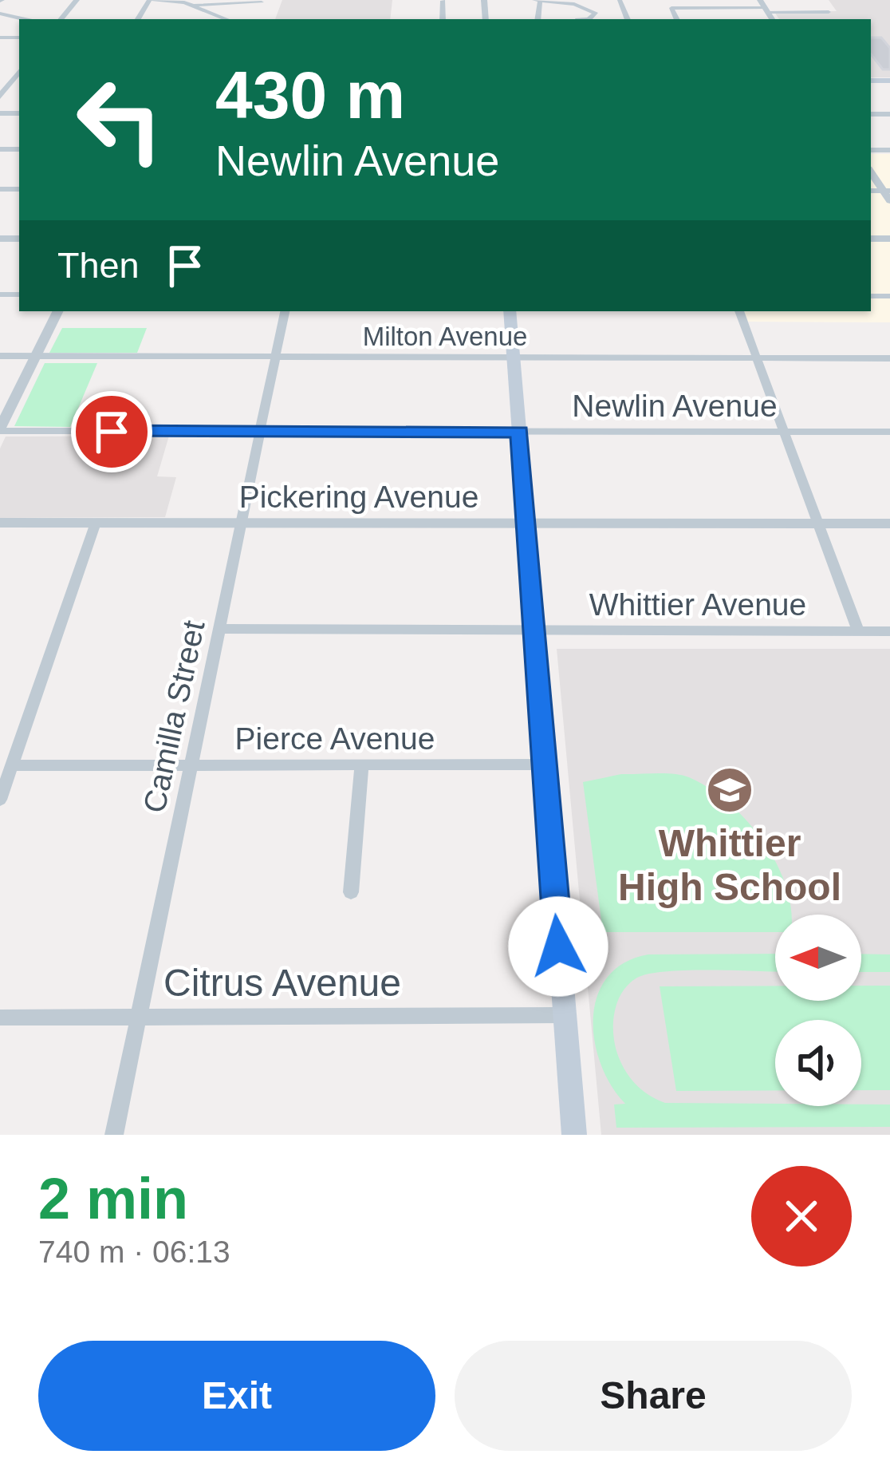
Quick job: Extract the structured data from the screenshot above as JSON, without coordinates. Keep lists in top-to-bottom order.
{
  "streets": {
    "street": [
      "Milton Avenue",
      "Newlin Avenue",
      "Pickering Avenue",
      "Whittier Avenue",
      "Camilla Street",
      "Pierce Avenue",
      "Citrus Avenue"
    ]
  },
  "crossings": [
    ["Milton Avenue", "Camilla Street"],
    ["Newlin Avenue", "Camilla Street"],
    ["Pickering Avenue", "Camilla Street"],
    ["Whittier Avenue", "Camilla Street"],
    ["Camilla Street", "Pierce Avenue"],
    ["Camilla Street", "Citrus Avenue"]
  ],
  "places": {
    "school or university": ["Whittier High School"]
  },
  "north": "left",
  "page": {
    "turn": ["430 m", "Newlin Avenue"],
    "then": "Then",
    "heading": ["2 min", "740 m · 06:13"],
    "buttons": ["Exit", "Share"]
  }
}
